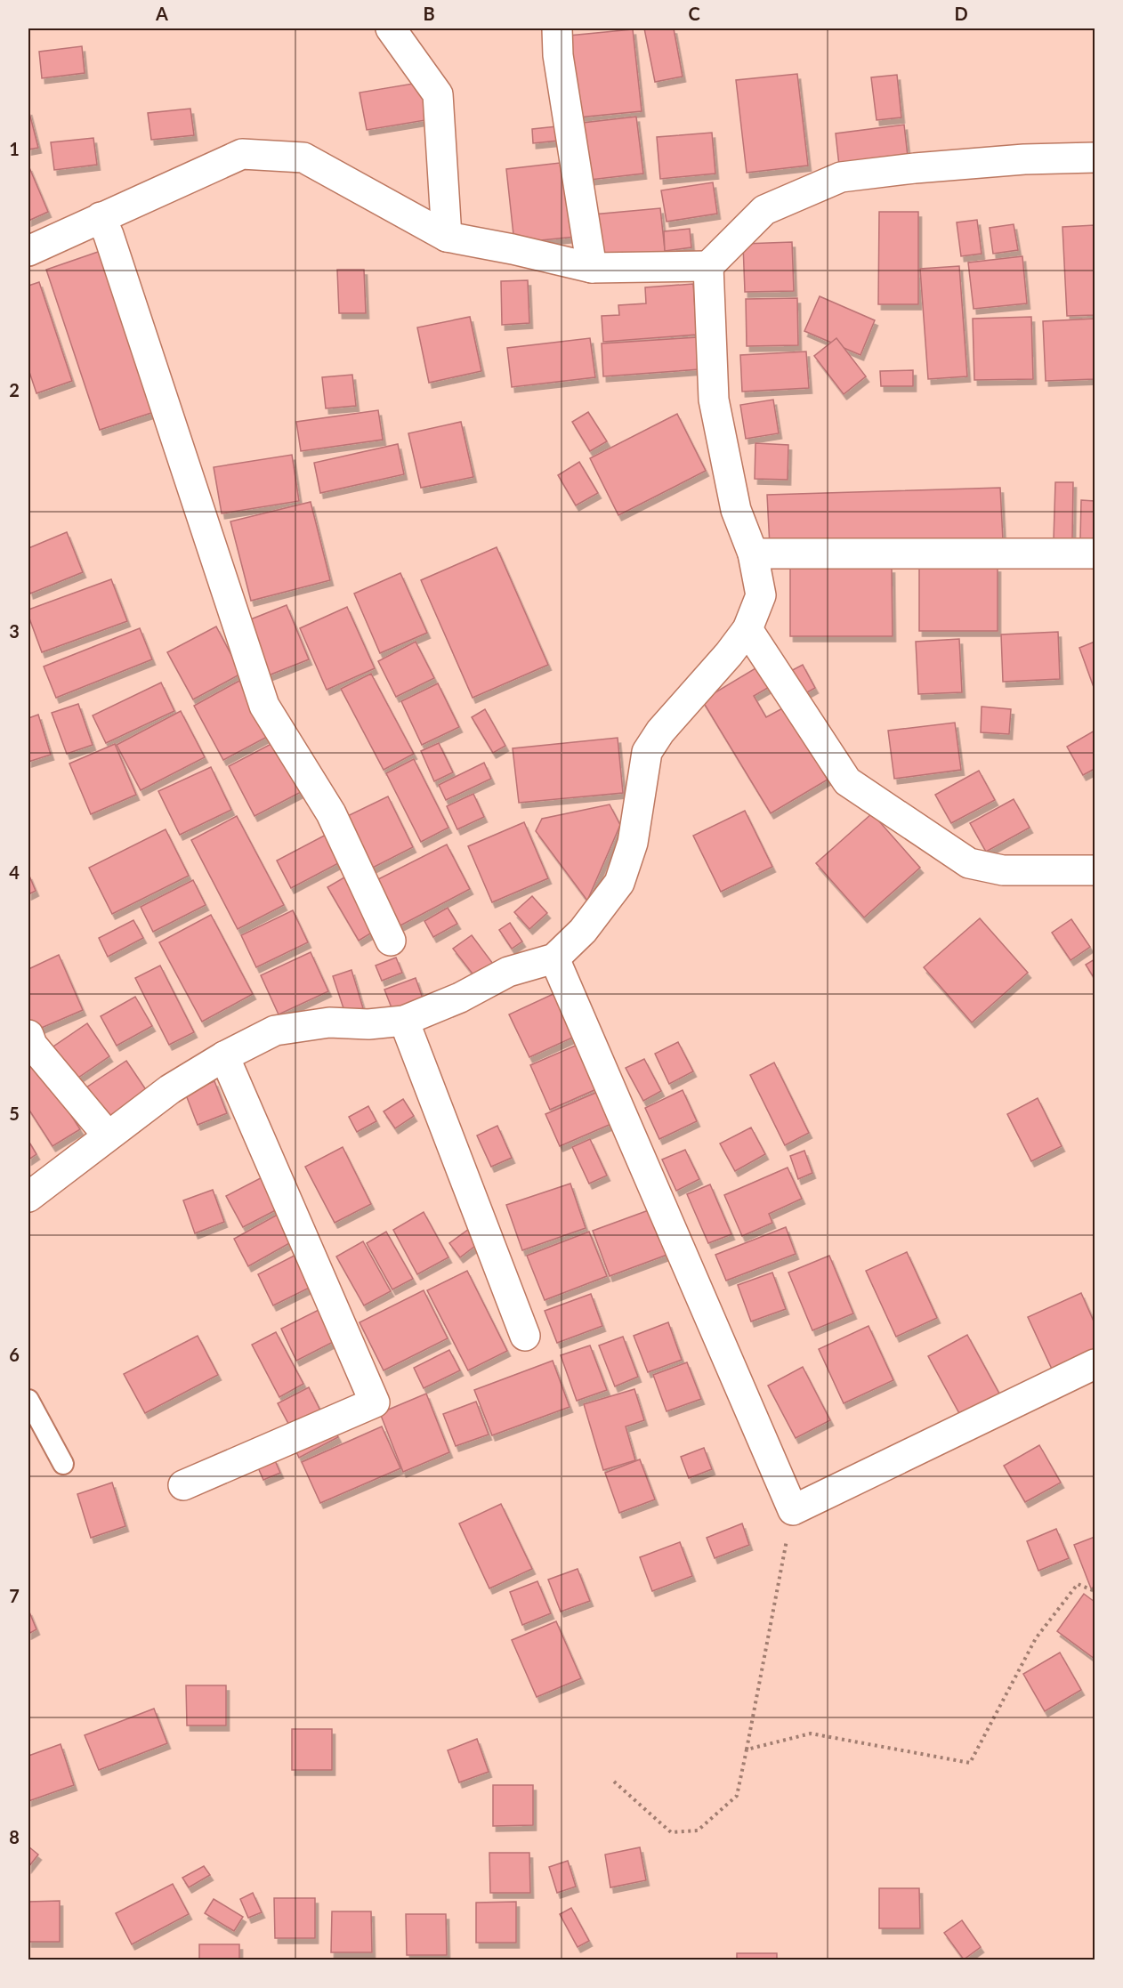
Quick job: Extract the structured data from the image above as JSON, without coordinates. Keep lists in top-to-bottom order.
{
  "grid": {
    "columns": [
      "A",
      "B",
      "C",
      "D"
    ],
    "rows": [
      "1",
      "2",
      "3",
      "4",
      "5",
      "6",
      "7",
      "8"
    ]
  }
}
